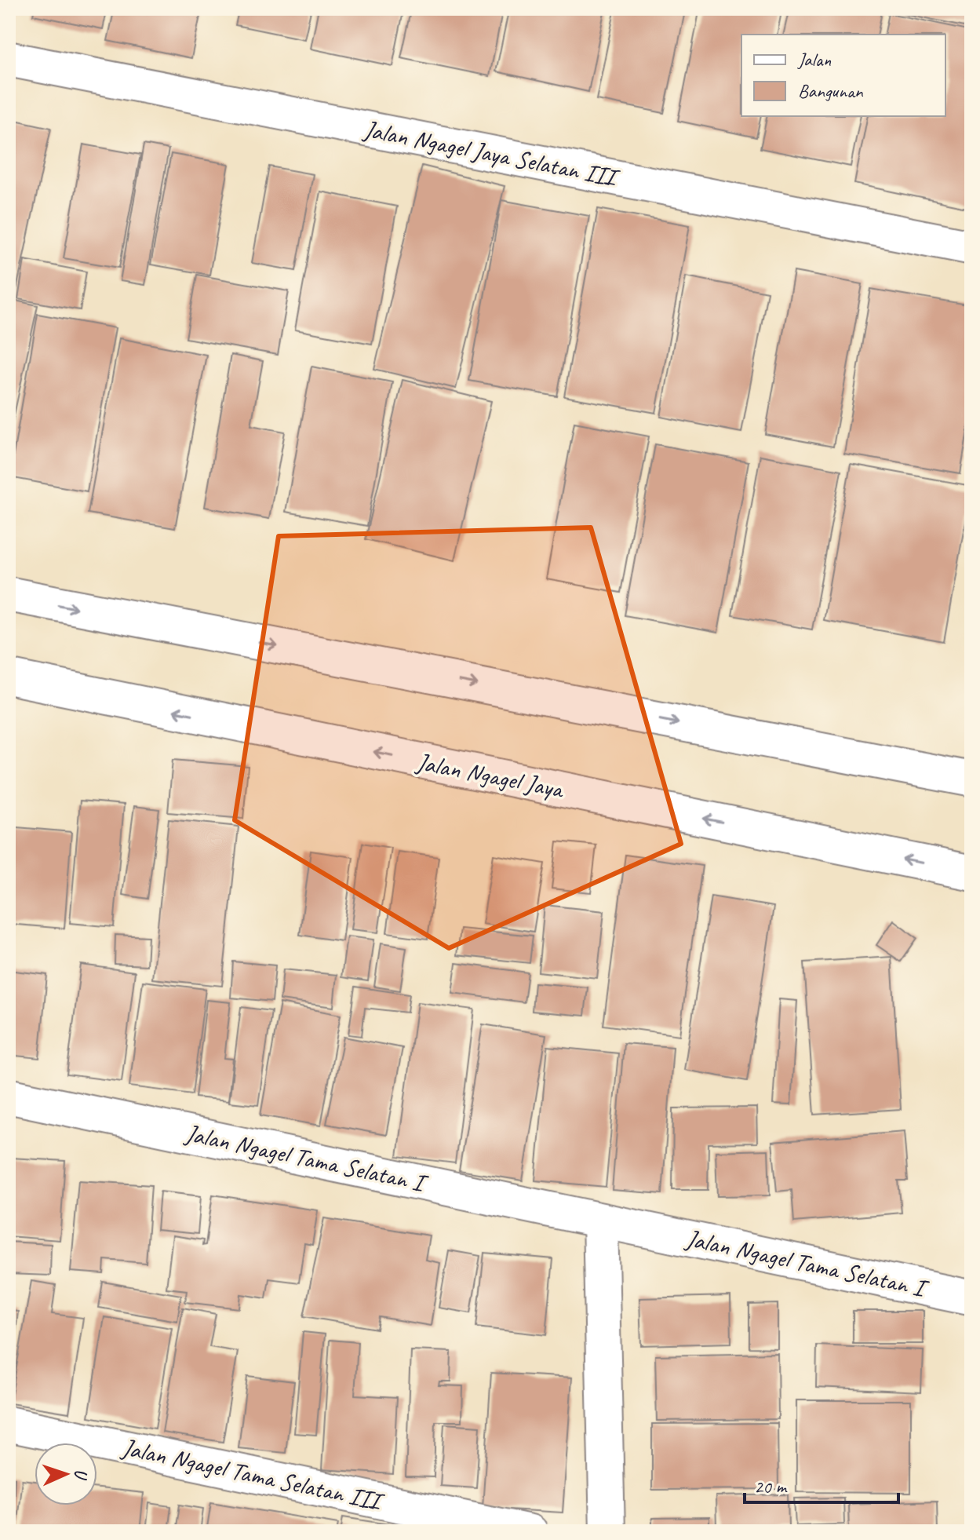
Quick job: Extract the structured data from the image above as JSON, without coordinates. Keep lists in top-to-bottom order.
{
  "streets": {
    "street": [
      "Jalan Ngagel Jaya Selatan III",
      "Jalan Ngagel Jaya",
      "Jalan Ngagel Tama Selatan I",
      "Jalan Ngagel Tama Selatan III"
    ]
  },
  "legend": ["Jalan", "Bangunan"],
  "scale_bar": "20 m",
  "north": "right"
}
